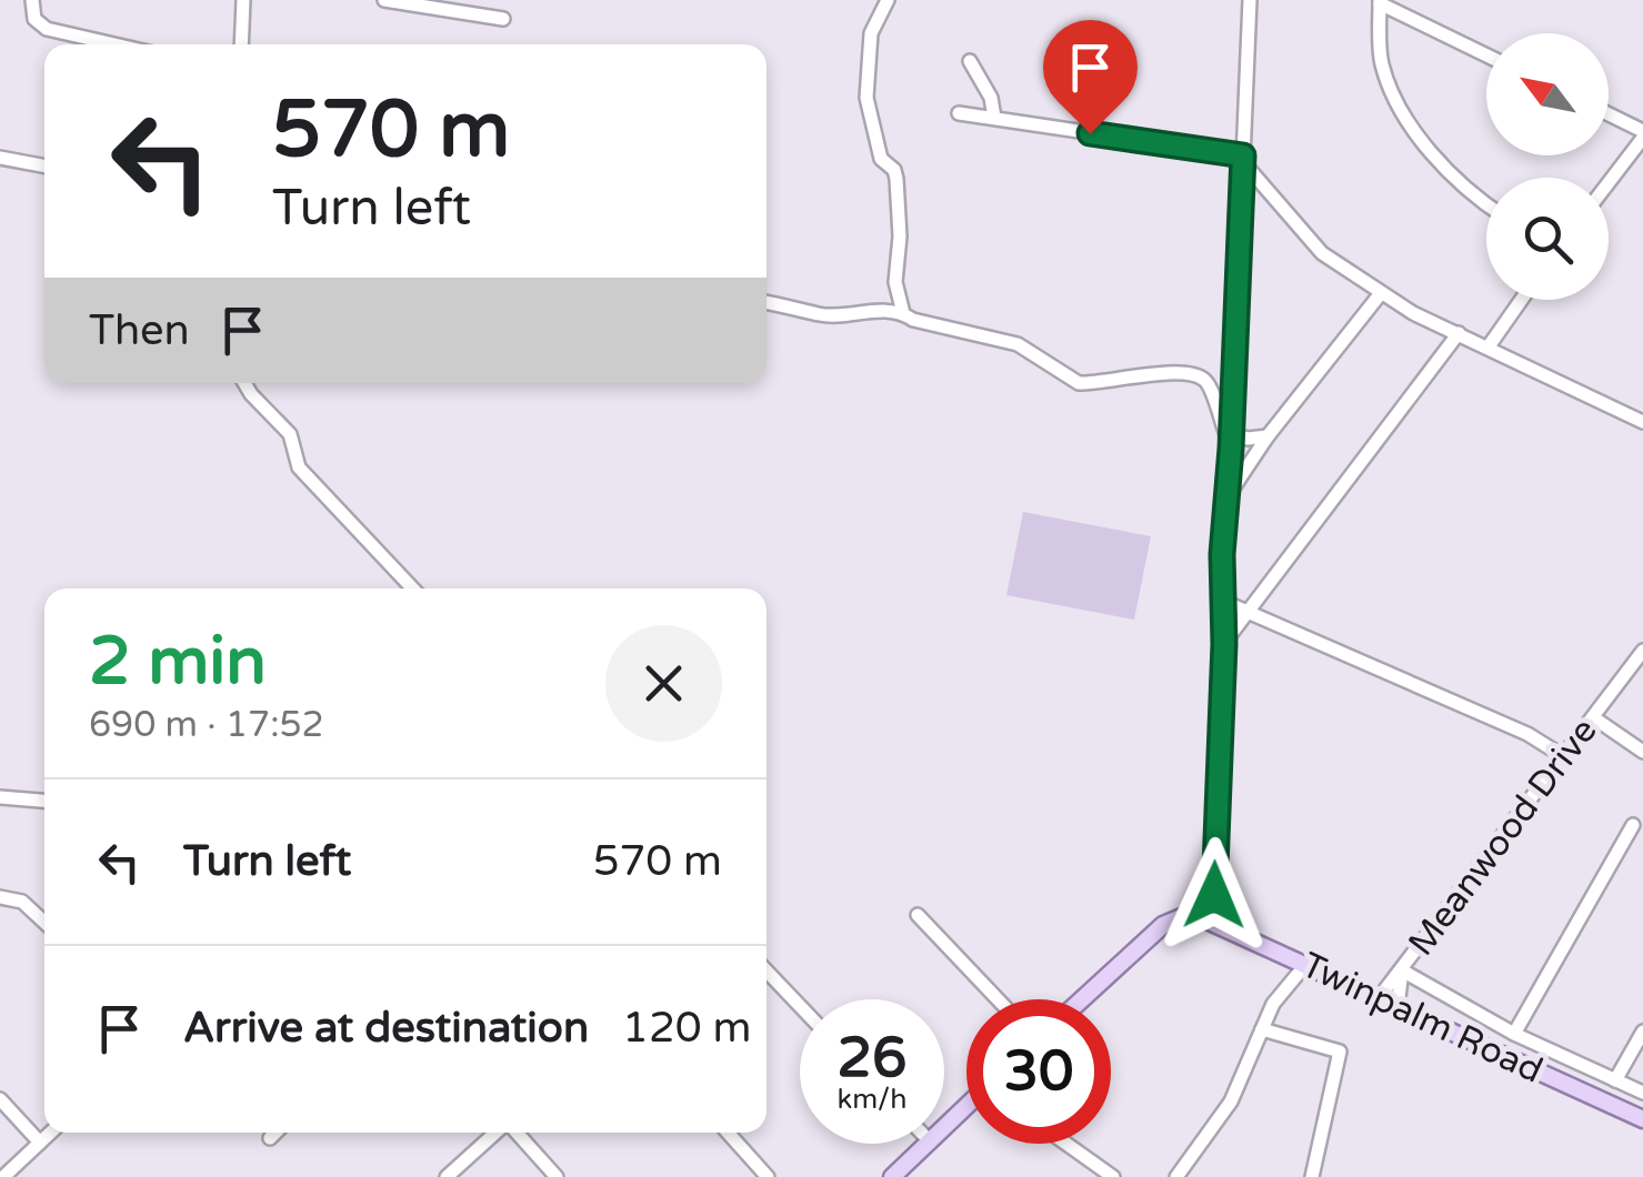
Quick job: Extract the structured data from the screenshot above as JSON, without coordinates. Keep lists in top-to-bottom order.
{
  "streets": {
    "main road": ["Twinpalm Road"],
    "street": ["Meanwood Drive"]
  },
  "crossings": [
    ["Meanwood Drive", "Twinpalm Road"]
  ],
  "north": "top left",
  "page": {
    "turn": ["570 m", "Turn left"],
    "then": "Then",
    "heading": ["2 min", "690 m · 17:52"],
    "list": [
      {
        "name": "Turn left",
        "value": "570 m"
      },
      {
        "name": "Arrive at destination",
        "value": "120 m"
      }
    ],
    "speed": "26 km/h",
    "limit": "30"
  }
}
